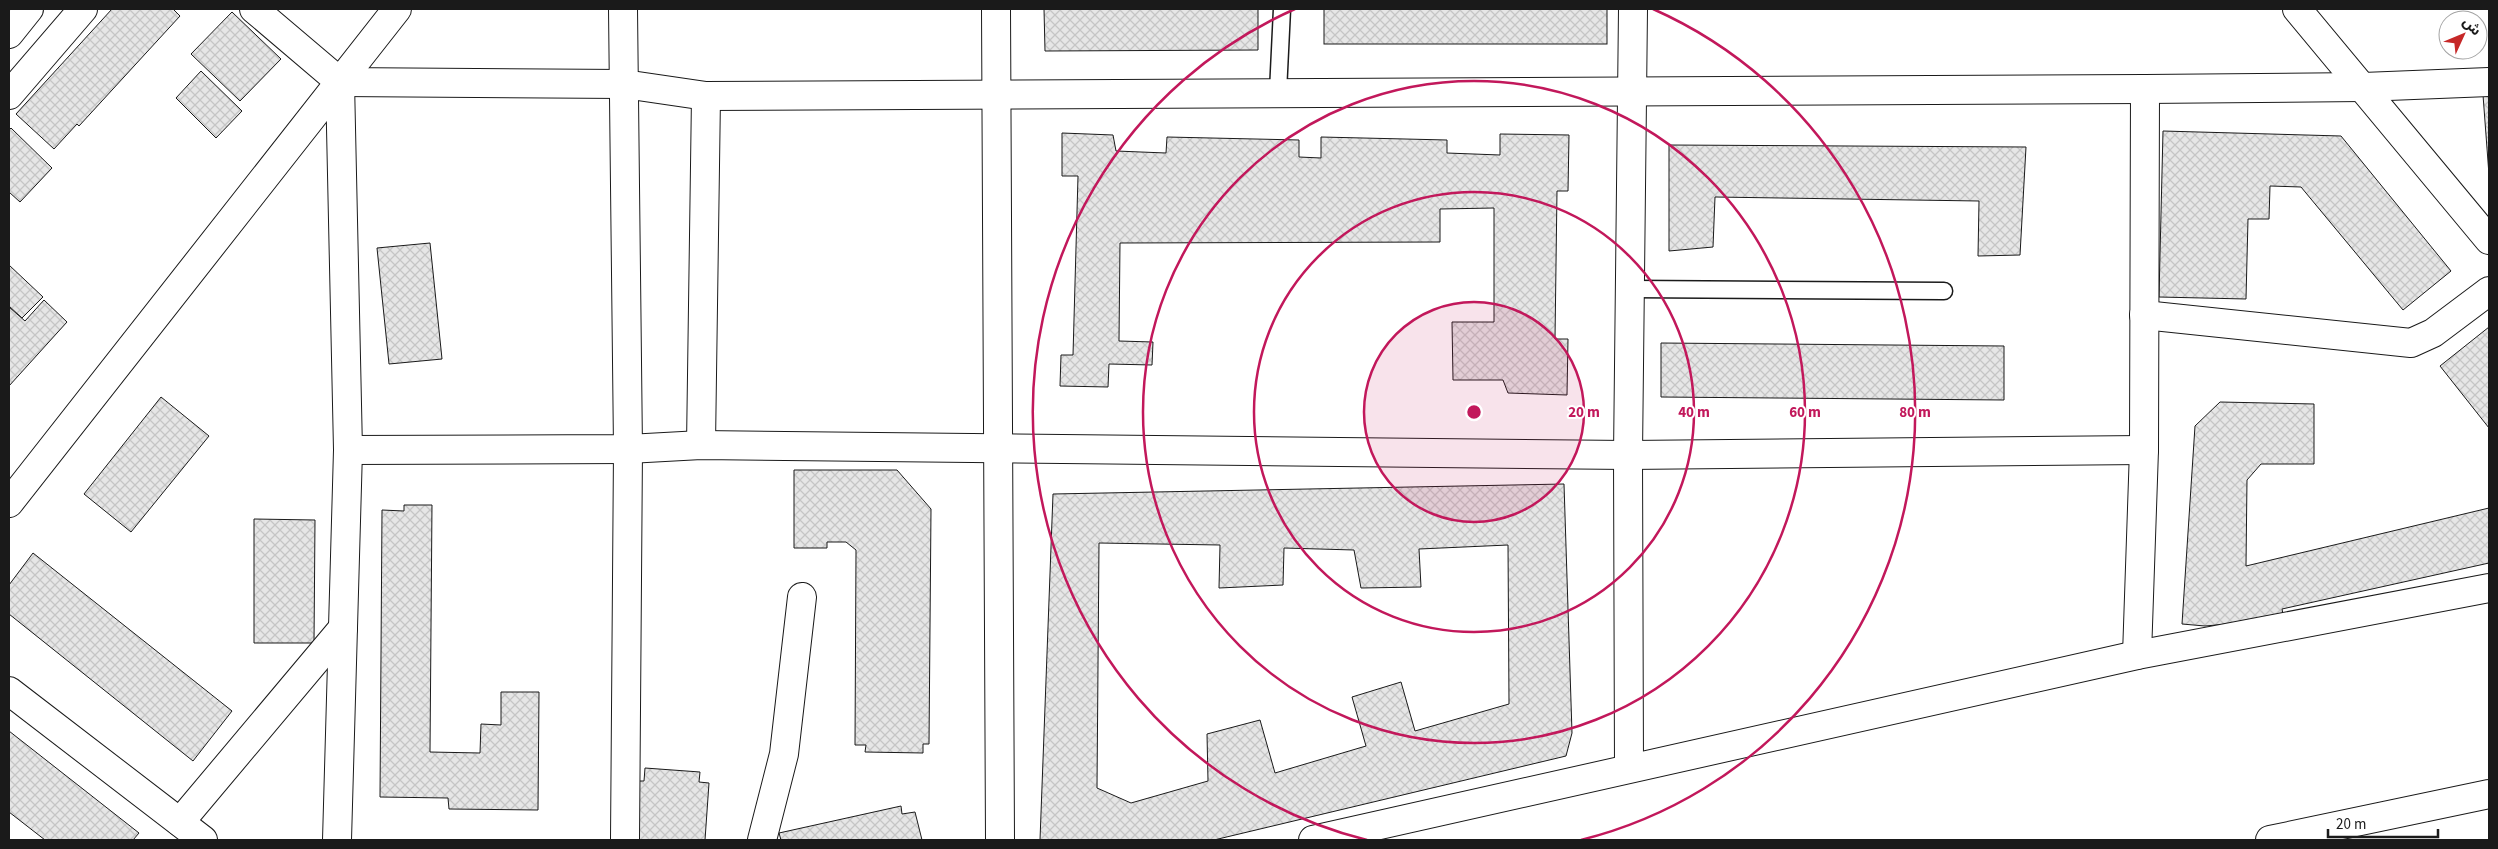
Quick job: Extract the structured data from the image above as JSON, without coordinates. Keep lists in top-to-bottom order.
{
  "scale_bar": "20 m",
  "north": "top right",
  "rings": [
    "20 m",
    "40 m",
    "60 m",
    "80 m"
  ]
}
